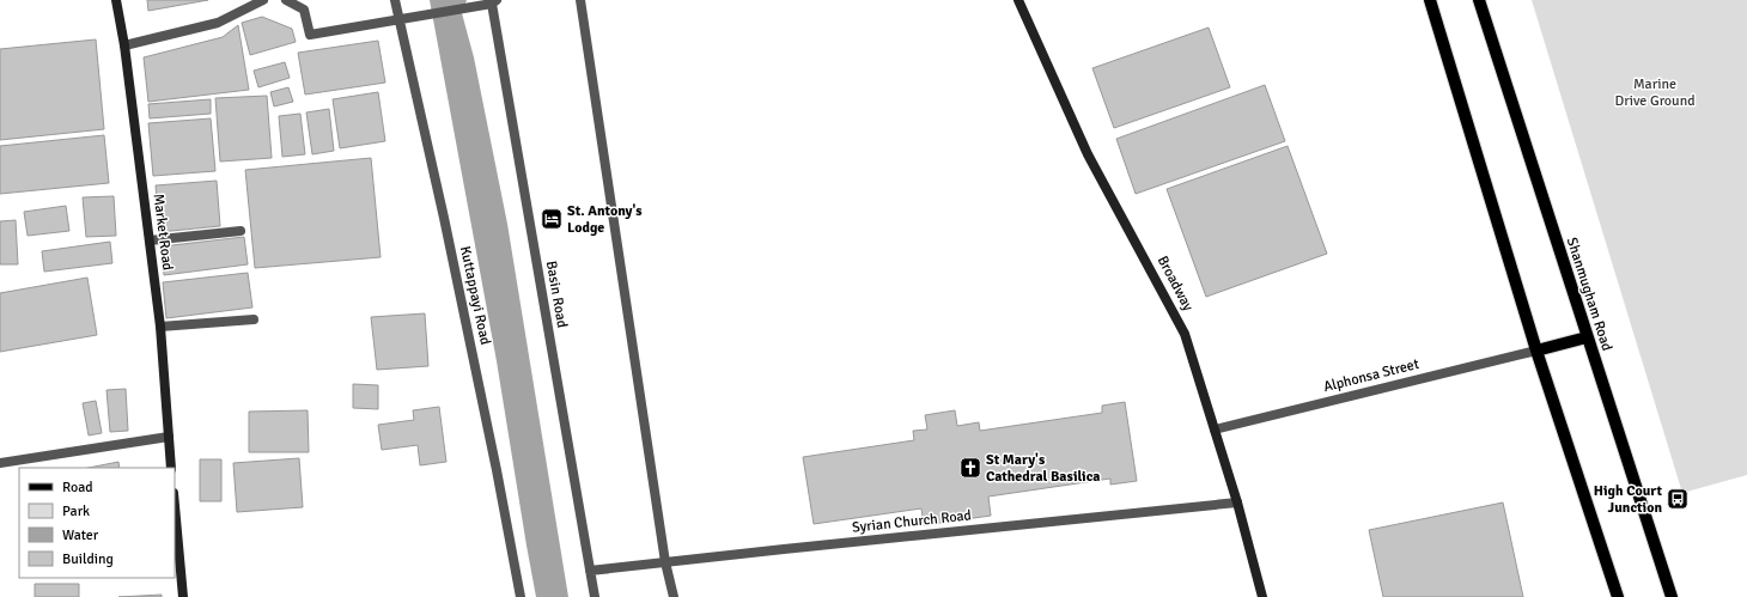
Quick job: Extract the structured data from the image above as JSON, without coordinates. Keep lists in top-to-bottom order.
{
  "streets": {
    "main road": ["Shanmugham Road"],
    "street": [
      "Market Road",
      "Broadway",
      "Basin Road",
      "Kuttappayi Road",
      "Alphonsa Street",
      "Syrian Church Road"
    ]
  },
  "crossings": [
    ["Broadway", "Alphonsa Street"],
    ["Broadway", "Syrian Church Road"],
    ["Basin Road", "Syrian Church Road"]
  ],
  "parks": ["Marine Drive Ground"],
  "places": {
    "hotel": ["St. Antony's Lodge"],
    "church": ["St Mary's Cathedral Basilica"],
    "bus stop": ["High Court Junction"]
  },
  "legend": [
    "Road",
    "Park",
    "Water",
    "Building"
  ]
}
